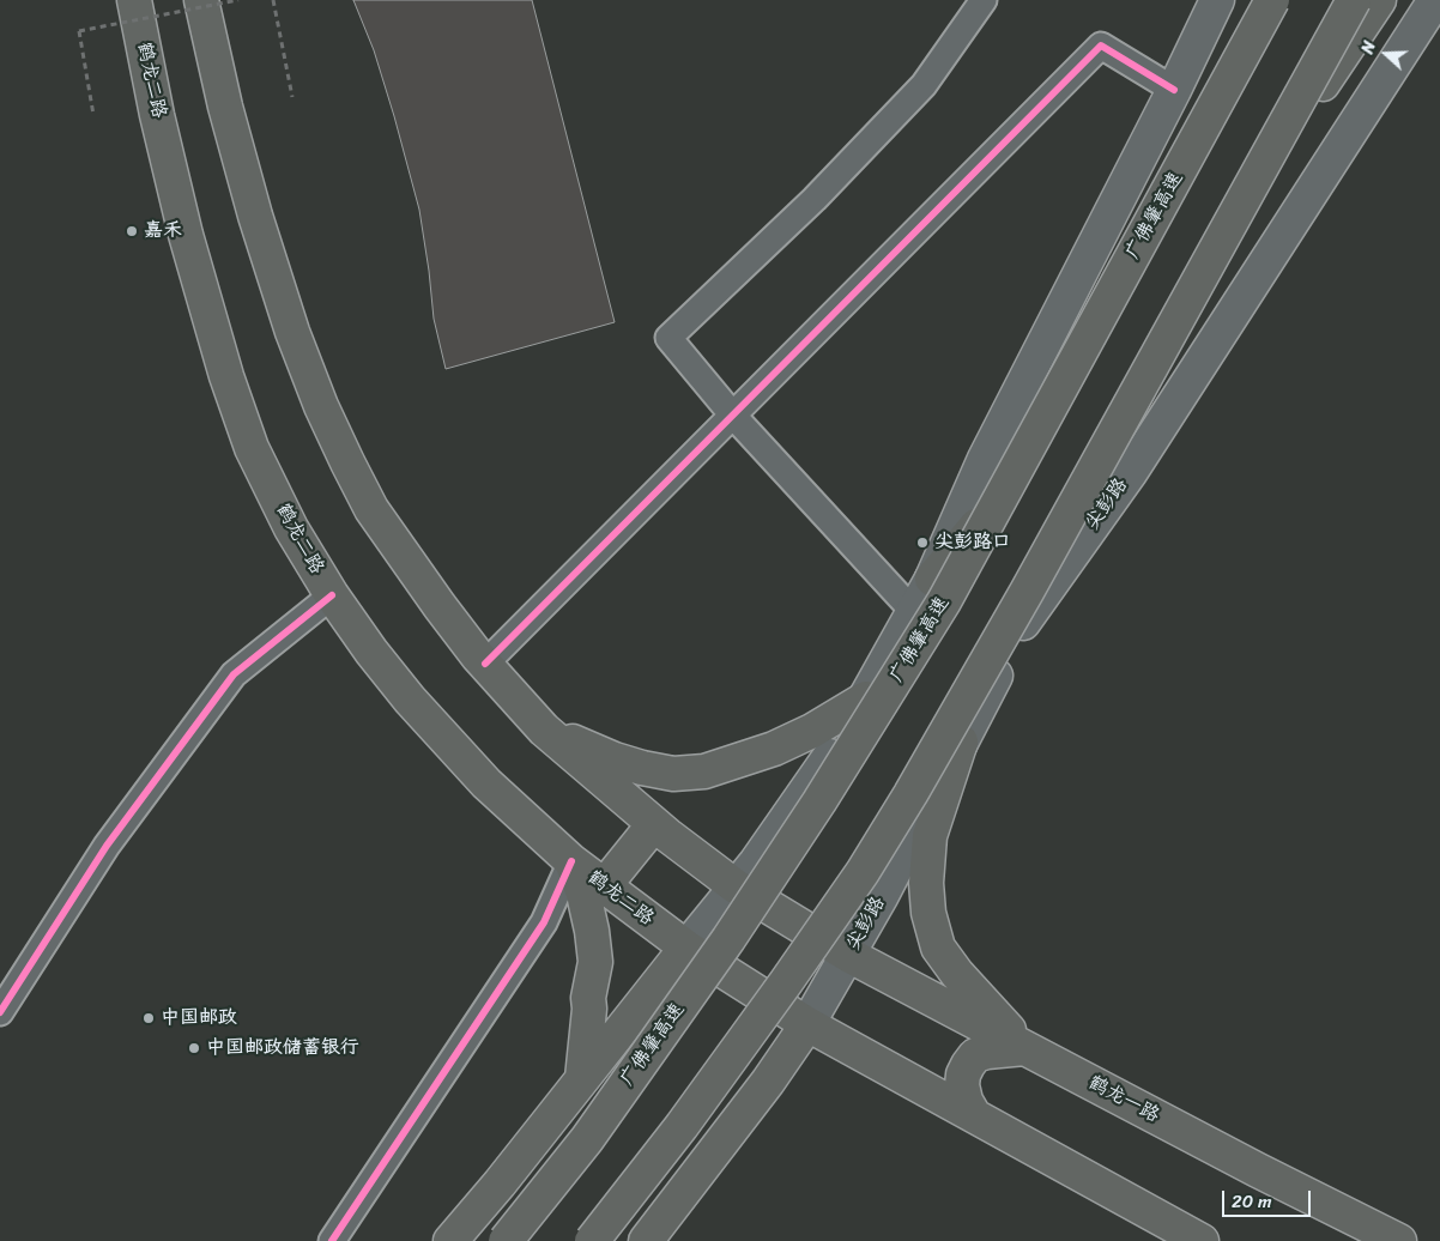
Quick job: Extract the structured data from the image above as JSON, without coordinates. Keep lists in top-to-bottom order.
{
  "streets": {
    "highway": ["鹤龙二路", "广佛肇高速", "鹤龙一路"],
    "main road": ["尖彭路"]
  },
  "crossings": [
    ["鹤龙二路", "尖彭路"],
    ["尖彭路", "鹤龙一路"]
  ],
  "places": [
    "嘉禾",
    "尖彭路口",
    "中国邮政",
    "中国邮政储蓄银行"
  ],
  "scale_bar": "20 m",
  "north": "left"
}
